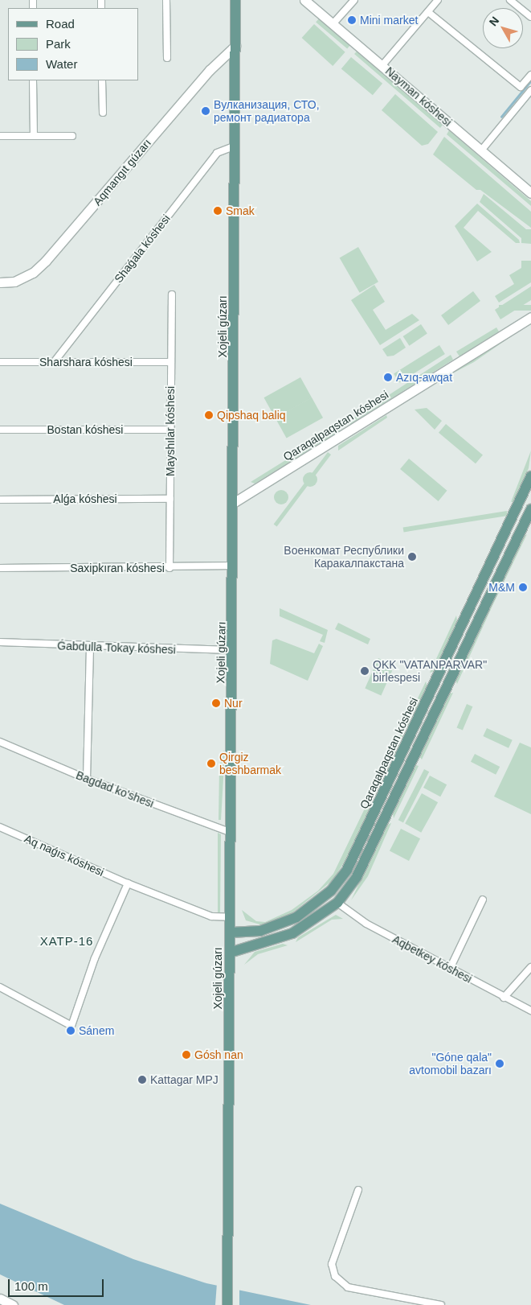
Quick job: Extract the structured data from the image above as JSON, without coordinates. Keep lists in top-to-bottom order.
{
  "streets": {
    "main road": ["Xojeli gúzarı", "Qaraqalpaqstan kóshesi"],
    "street": [
      "Nayman kóshesi",
      "Aqmangıt gúzarı",
      "Shaǵala kóshesi",
      "Sharshara kóshesi",
      "Bostan kóshesi",
      "Mayshılar kóshesi",
      "Alǵa kóshesi",
      "Saxipkıran kóshesi",
      "Ǵabdulla Tokay kóshesi",
      "Bagdad ko'shesi",
      "Aq naǵıs kóshesi",
      "Aqbetkey kóshesi"
    ]
  },
  "crossings": [
    ["Aqmangıt gúzarı", "Xojeli gúzarı"],
    ["Shaǵala kóshesi", "Xojeli gúzarı"],
    ["Shaǵala kóshesi", "Sharshara kóshesi"],
    ["Xojeli gúzarı", "Qaraqalpaqstan kóshesi"],
    ["Xojeli gúzarı", "Saxipkıran kóshesi"],
    ["Xojeli gúzarı", "Ǵabdulla Tokay kóshesi"],
    ["Xojeli gúzarı", "Bagdad ko'shesi"],
    ["Xojeli gúzarı", "Aq naǵıs kóshesi"],
    ["Sharshara kóshesi", "Mayshılar kóshesi"],
    ["Bostan kóshesi", "Mayshılar kóshesi"],
    ["Mayshılar kóshesi", "Alǵa kóshesi"],
    ["Mayshılar kóshesi", "Saxipkıran kóshesi"]
  ],
  "districts": ["XATP-16"],
  "places": [
    "Mini market",
    "Вулканизация, СТО, ремонт радиатора",
    "Smak",
    "Azıq-awqat",
    "Qipshaq baliq",
    "Военкомат Республики Каракалпакстана",
    "M&M",
    "QKK \"VATANPARVAR\" birlespesi",
    "Nur",
    "Qirgiz beshbarmak",
    "Sánem",
    "Gósh nan",
    "\"Góne qala\" avtomobil bazarı",
    "Kattagar MPJ"
  ],
  "legend": ["Road", "Park", "Water"],
  "scale_bar": "100 m",
  "north": "top left"
}
